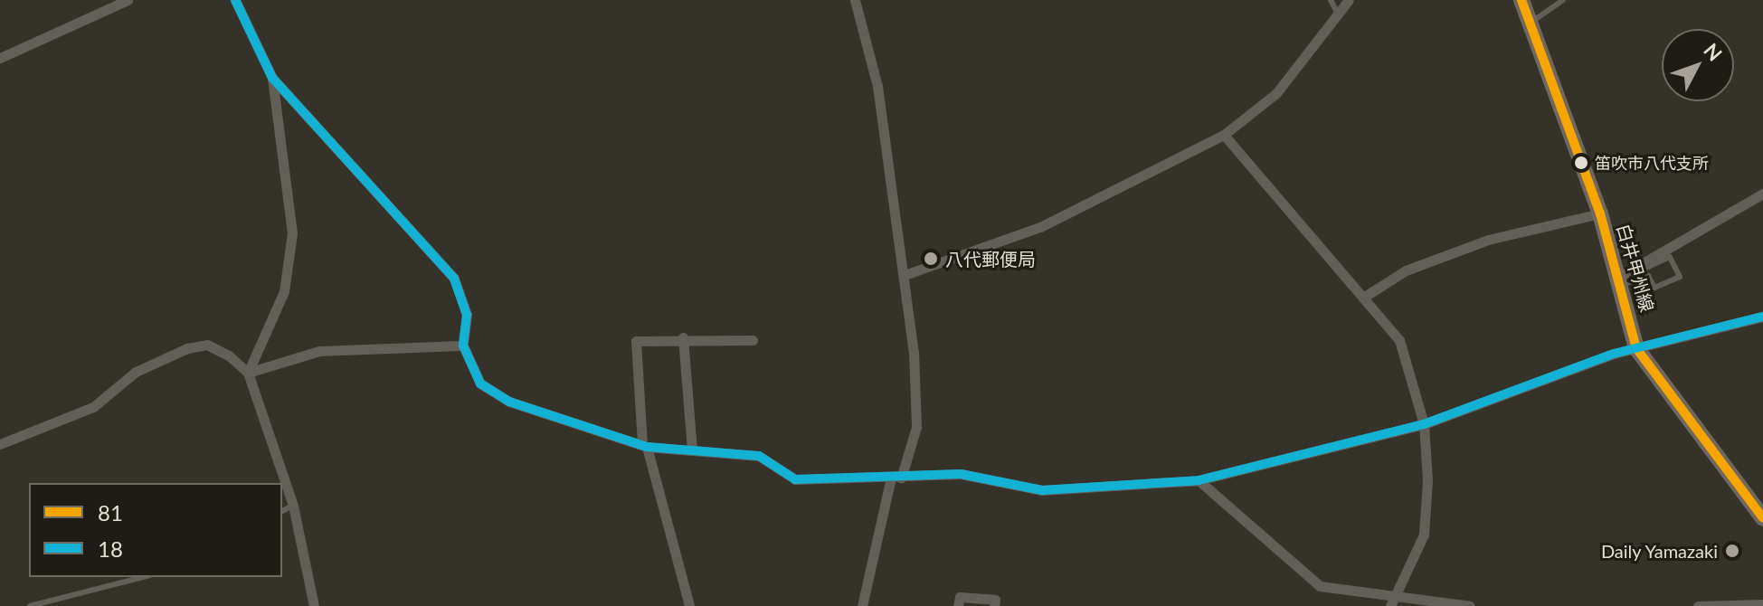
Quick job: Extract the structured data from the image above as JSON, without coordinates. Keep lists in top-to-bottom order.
{
  "streets": {
    "main road": ["白井甲州線"]
  },
  "places": ["笛吹市八代支所", "八代郵便局", "Daily Yamazaki"],
  "lines": ["transit line 81", "transit line 18"],
  "legend": ["81", "18"],
  "north": "top right"
}
